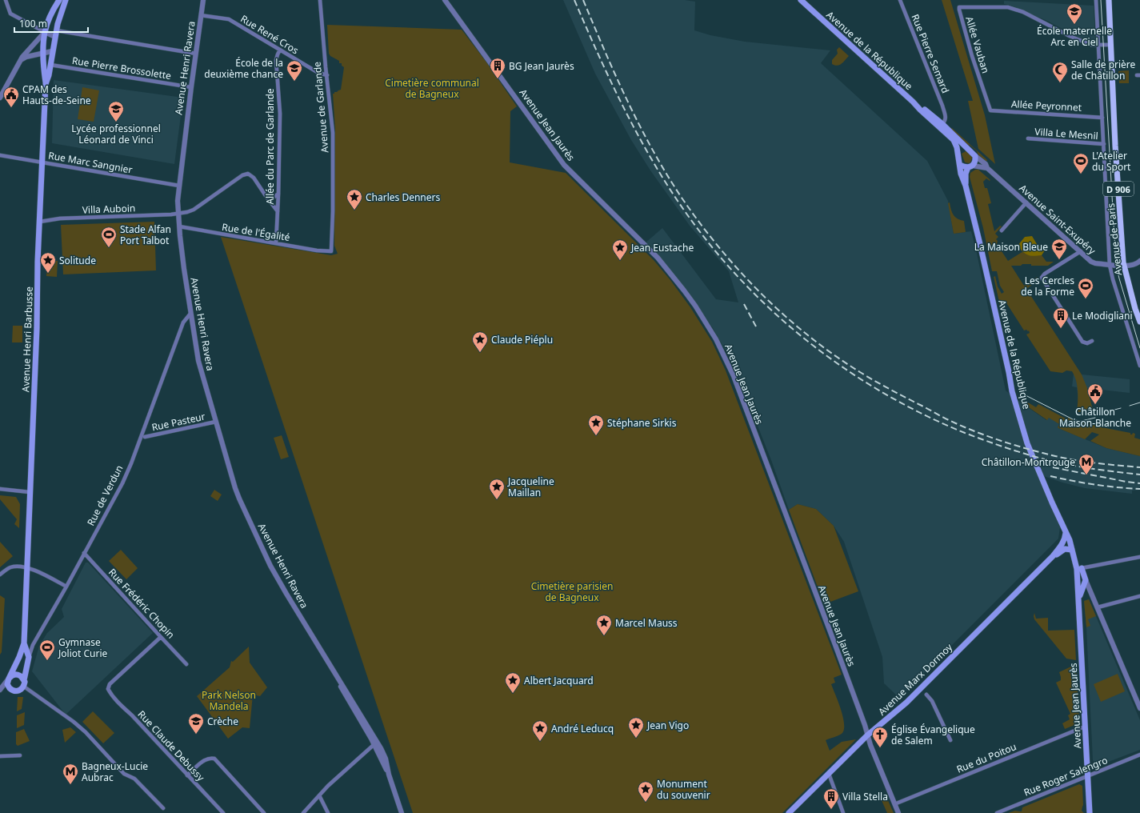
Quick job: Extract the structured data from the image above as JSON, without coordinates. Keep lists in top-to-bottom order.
{
  "streets": {
    "main road": [
      "Avenue de la République",
      "Avenue Jean Jaurès",
      "D 906",
      "Avenue de Paris",
      "Avenue Henri Barbusse",
      "Rue de Verdun",
      "Avenue Marx Dormoy"
    ],
    "street": [
      "Rue René Cros",
      "Allée Vauban",
      "Rue Pierre Semard",
      "Rue Pierre Brossolette",
      "Avenue Henri Ravera",
      "Allée Peyronnet",
      "Avenue de Garlande",
      "Villa Le Mesnil",
      "Allée du Parc de Garlande",
      "Rue Marc Sangnier",
      "Villa Auboin",
      "Avenue Saint-Exupéry",
      "Rue de l'Égalité",
      "Rue Pasteur",
      "Rue Frédéric Chopin",
      "Rue Claude Debussy",
      "Rue du Poitou",
      "Rue Roger Salengro"
    ]
  },
  "crossings": [
    ["Rue René Cros", "Avenue Henri Ravera"],
    ["Rue René Cros", "Avenue de Garlande"],
    ["Rue René Cros", "Allée du Parc de Garlande"],
    ["Allée Vauban", "Allée Peyronnet"],
    ["Allée Vauban", "Avenue de Paris"],
    ["Avenue de la République", "Rue Pierre Semard"],
    ["Avenue de la République", "Avenue Jean Jaurès"],
    ["Avenue de la République", "Avenue Saint-Exupéry"],
    ["Avenue de la République", "Avenue Marx Dormoy"],
    ["Rue Pierre Brossolette", "Avenue Henri Ravera"],
    ["Rue Pierre Brossolette", "Avenue Henri Barbusse"],
    ["Avenue Henri Ravera", "Rue Marc Sangnier"],
    ["Avenue Henri Ravera", "Villa Auboin"],
    ["Avenue Henri Ravera", "Rue de l'Égalité"],
    ["Avenue Henri Ravera", "Rue Pasteur"],
    ["Avenue Henri Ravera", "Rue de Verdun"],
    ["Allée Peyronnet", "Avenue de Paris"],
    ["Avenue de Garlande", "Rue de l'Égalité"],
    ["Avenue Jean Jaurès", "Avenue Marx Dormoy"],
    ["Avenue Jean Jaurès", "Rue du Poitou"],
    ["Avenue Jean Jaurès", "Rue Roger Salengro"],
    ["Villa Le Mesnil", "Avenue de Paris"],
    ["Allée du Parc de Garlande", "Villa Auboin"],
    ["Allée du Parc de Garlande", "Rue de l'Égalité"],
    ["Rue Marc Sangnier", "Avenue Henri Barbusse"],
    ["Villa Auboin", "Avenue Henri Barbusse"],
    ["Avenue Saint-Exupéry", "Avenue de Paris"],
    ["Avenue Henri Barbusse", "Rue de Verdun"],
    ["Rue de Verdun", "Rue Frédéric Chopin"],
    ["Rue Frédéric Chopin", "Rue Claude Debussy"]
  ],
  "parks": ["Cimetière communal de Bagneux", "Cimetière parisien de Bagneux", "Park Nelson Mandela"],
  "places": {
    "school or university": [
      "École maternelle Arc en Ciel",
      "École de la deuxième chance",
      "Lycée professionnel Léonard de Vinci",
      "La Maison Bleue",
      "Crèche"
    ],
    "building": ["BG Jean Jaurès", "Le Modigliani", "Villa Stella"],
    "mosque": ["Salle de prière de Châtillon"],
    "public building": ["CPAM des Hauts-de-Seine", "Châtillon Maison-Blanche"],
    "sports": [
      "L'Atelier du Sport",
      "Stade Alfan Port Talbot",
      "Les Cercles de la Forme",
      "Gymnase Joliot Curie"
    ],
    "place": [
      "Charles Denners",
      "Jean Eustache",
      "Solitude",
      "Claude Piéplu",
      "Stéphane Sirkis",
      "Jacqueline Maillan",
      "Marcel Mauss",
      "Albert Jacquard",
      "Jean Vigo",
      "André Leducq",
      "Monument du souvenir"
    ],
    "metro station": ["Châtillon-Montrouge", "Bagneux-Lucie Aubrac"],
    "church": ["Église Évangelique de Salem"]
  },
  "scale_bar": "100 m"
}
